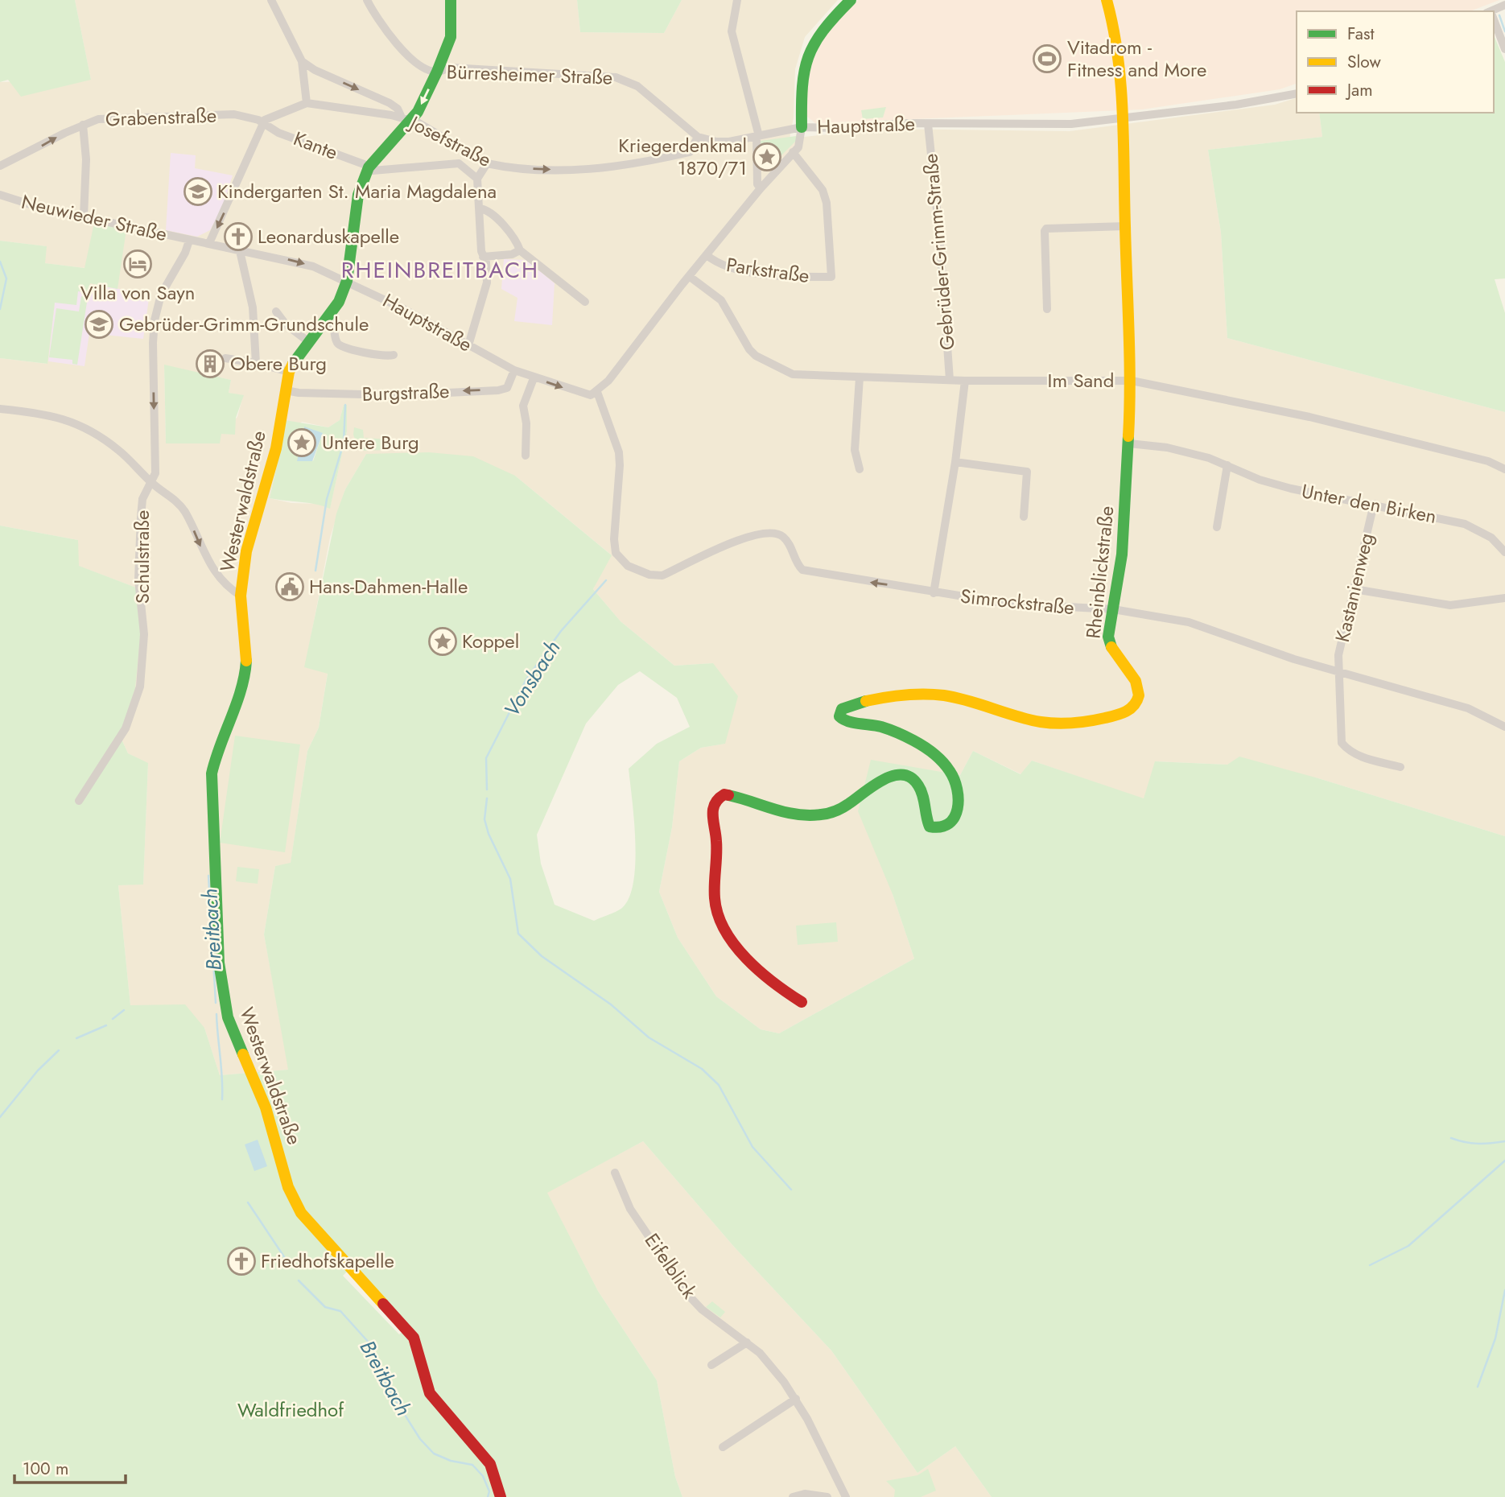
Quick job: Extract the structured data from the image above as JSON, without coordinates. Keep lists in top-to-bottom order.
{
  "streets": {
    "street": [
      "Bürresheimer Straße",
      "Grabenstraße",
      "Hauptstraße",
      "Josefstraße",
      "Kante",
      "Neuwieder Straße",
      "Gebrüder-Grimm-Straße",
      "Parkstraße",
      "Im Sand",
      "Burgstraße",
      "Westerwaldstraße",
      "Unter den Birken",
      "Schulstraße",
      "Rheinblickstraße",
      "Kastanienweg",
      "Simrockstraße",
      "Eifelblick"
    ]
  },
  "crossings": [
    ["Bürresheimer Straße", "Josefstraße"],
    ["Grabenstraße", "Josefstraße"],
    ["Grabenstraße", "Kante"],
    ["Hauptstraße", "Neuwieder Straße"],
    ["Hauptstraße", "Gebrüder-Grimm-Straße"],
    ["Hauptstraße", "Parkstraße"],
    ["Hauptstraße", "Im Sand"],
    ["Hauptstraße", "Burgstraße"],
    ["Hauptstraße", "Westerwaldstraße"],
    ["Hauptstraße", "Schulstraße"],
    ["Hauptstraße", "Rheinblickstraße"],
    ["Hauptstraße", "Simrockstraße"],
    ["Josefstraße", "Kante"],
    ["Kante", "Westerwaldstraße"],
    ["Neuwieder Straße", "Schulstraße"],
    ["Gebrüder-Grimm-Straße", "Im Sand"],
    ["Im Sand", "Rheinblickstraße"],
    ["Burgstraße", "Westerwaldstraße"],
    ["Unter den Birken", "Rheinblickstraße"],
    ["Unter den Birken", "Kastanienweg"],
    ["Rheinblickstraße", "Simrockstraße"],
    ["Kastanienweg", "Simrockstraße"]
  ],
  "one_way": ["Josefstraße", "Burgstraße", "Schulstraße"],
  "districts": ["RHEINBREITBACH"],
  "water": ["Vonsbach", "Breitbach"],
  "parks": ["Waldfriedhof"],
  "places": {
    "sports": ["Vitadrom - Fitness and More"],
    "place": ["Kriegerdenkmal 1870/71", "Untere Burg", "Koppel"],
    "school or university": ["Kindergarten St. Maria Magdalena", "Gebrüder-Grimm-Grundschule"],
    "church": ["Leonarduskapelle", "Friedhofskapelle"],
    "hotel": ["Villa von Sayn"],
    "building": ["Obere Burg"],
    "public building": ["Hans-Dahmen-Halle"]
  },
  "legend": ["Fast", "Slow", "Jam"],
  "scale_bar": "100 m"
}
